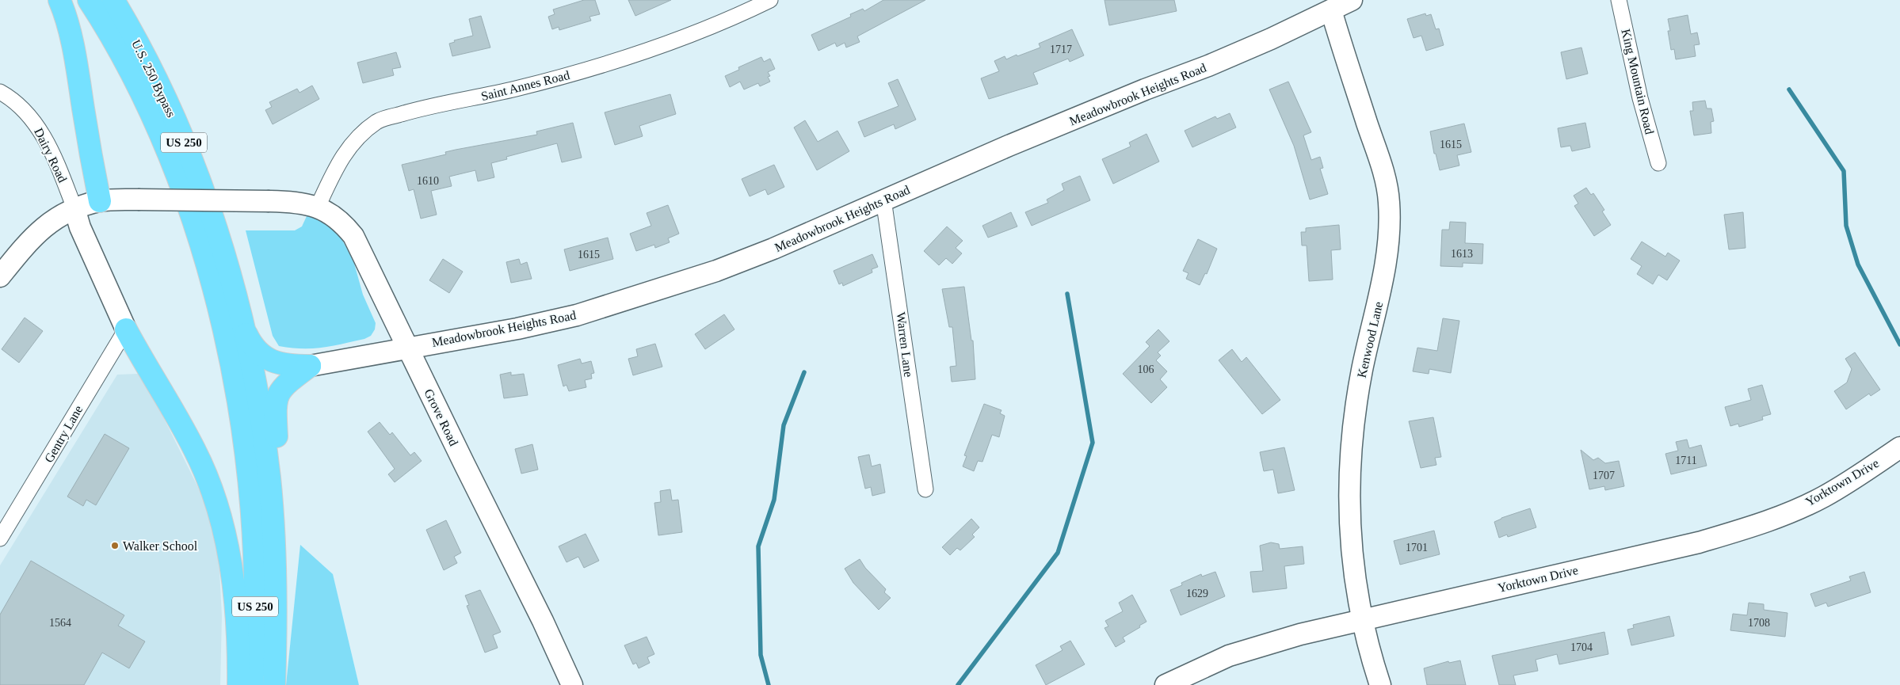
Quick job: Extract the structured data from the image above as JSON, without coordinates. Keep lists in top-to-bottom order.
{
  "streets": {
    "highway": ["U.S. 250 Bypass", "US 250"],
    "street": [
      "King Mountain Road",
      "Saint Annes Road",
      "Meadowbrook Heights Road",
      "Dairy Road",
      "Kenwood Lane",
      "Warren Lane",
      "Grove Road",
      "Gentry Lane",
      "Yorktown Drive"
    ]
  },
  "crossings": [
    ["U.S. 250 Bypass", "US 250"],
    ["Saint Annes Road", "Grove Road"],
    ["Meadowbrook Heights Road", "Kenwood Lane"],
    ["Meadowbrook Heights Road", "Warren Lane"],
    ["Meadowbrook Heights Road", "Grove Road"],
    ["Kenwood Lane", "Yorktown Drive"]
  ],
  "places": ["Walker School"],
  "house_numbers": [
    "1717",
    "1615",
    "1610",
    "1613",
    "1615",
    "106",
    "1711",
    "1707",
    "1701",
    "1629",
    "1564",
    "1708",
    "1704"
  ]
}
